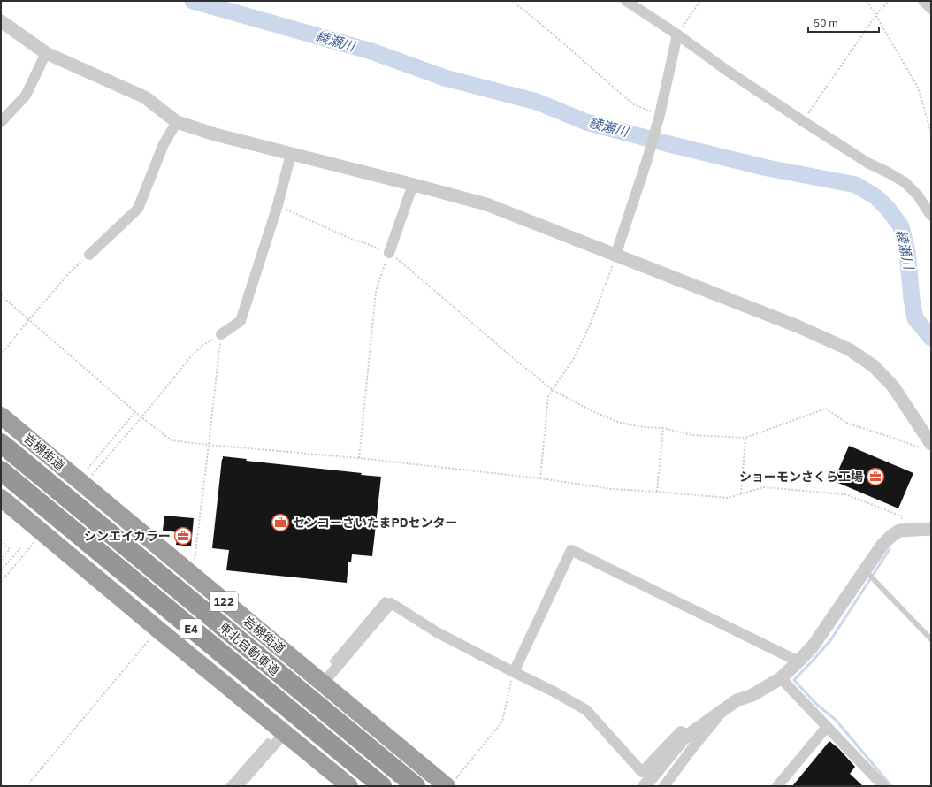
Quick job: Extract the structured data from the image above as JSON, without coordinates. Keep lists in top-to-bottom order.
{
  "streets": {
    "highway": [
      "岩槻街道",
      "122",
      "E4",
      "東北自動車道"
    ]
  },
  "water": ["綾瀬川"],
  "places": {
    "office": ["ショーモンさくら工場", "センコーさいたまPDセンター", "シンエイカラー"]
  },
  "scale_bar": "50 m"
}
